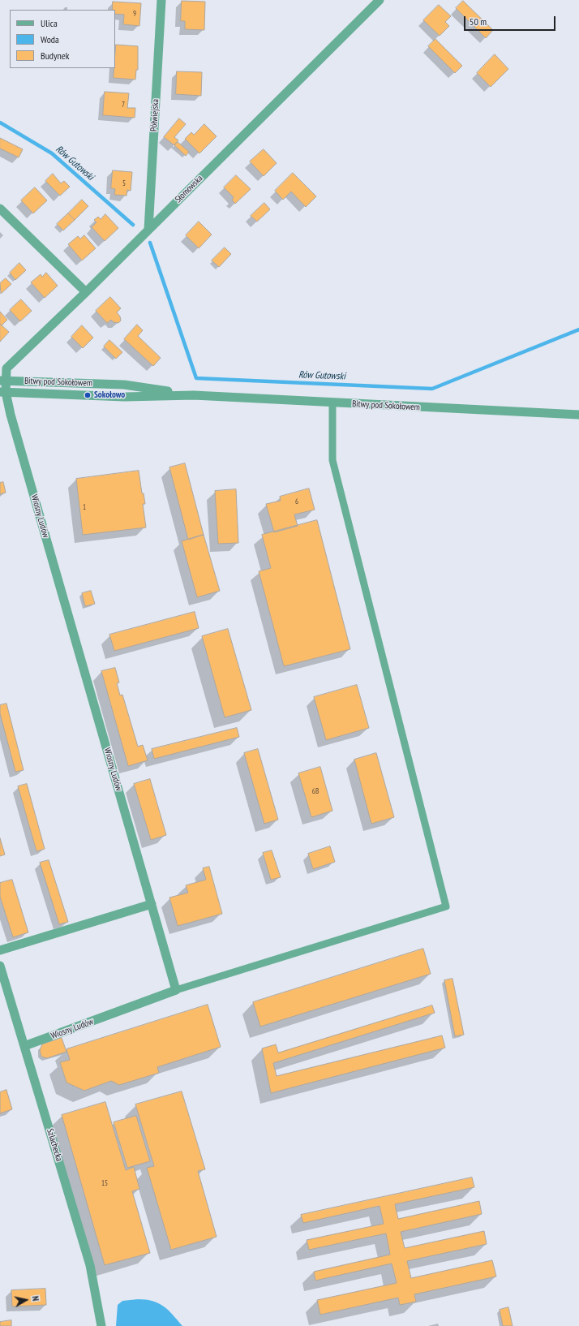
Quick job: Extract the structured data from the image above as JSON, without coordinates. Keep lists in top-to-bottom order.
{
  "streets": {
    "street": [
      "Półwiejska",
      "Słomowska",
      "Bitwy pod Sokołowem",
      "Wiosny Ludów",
      "Szlachecka"
    ]
  },
  "crossings": [
    ["Półwiejska", "Słomowska"],
    ["Słomowska", "Bitwy pod Sokołowem"],
    ["Słomowska", "Wiosny Ludów"],
    ["Bitwy pod Sokołowem", "Wiosny Ludów"],
    ["Wiosny Ludów", "Szlachecka"]
  ],
  "water": ["Rów Gutowski"],
  "places": ["Sokołowo"],
  "house_numbers": [
    "9",
    "7",
    "5",
    "6",
    "1",
    "6B",
    "15"
  ],
  "legend": ["Ulica", "Woda", "Budynek"],
  "scale_bar": "50 m",
  "north": "right"
}
